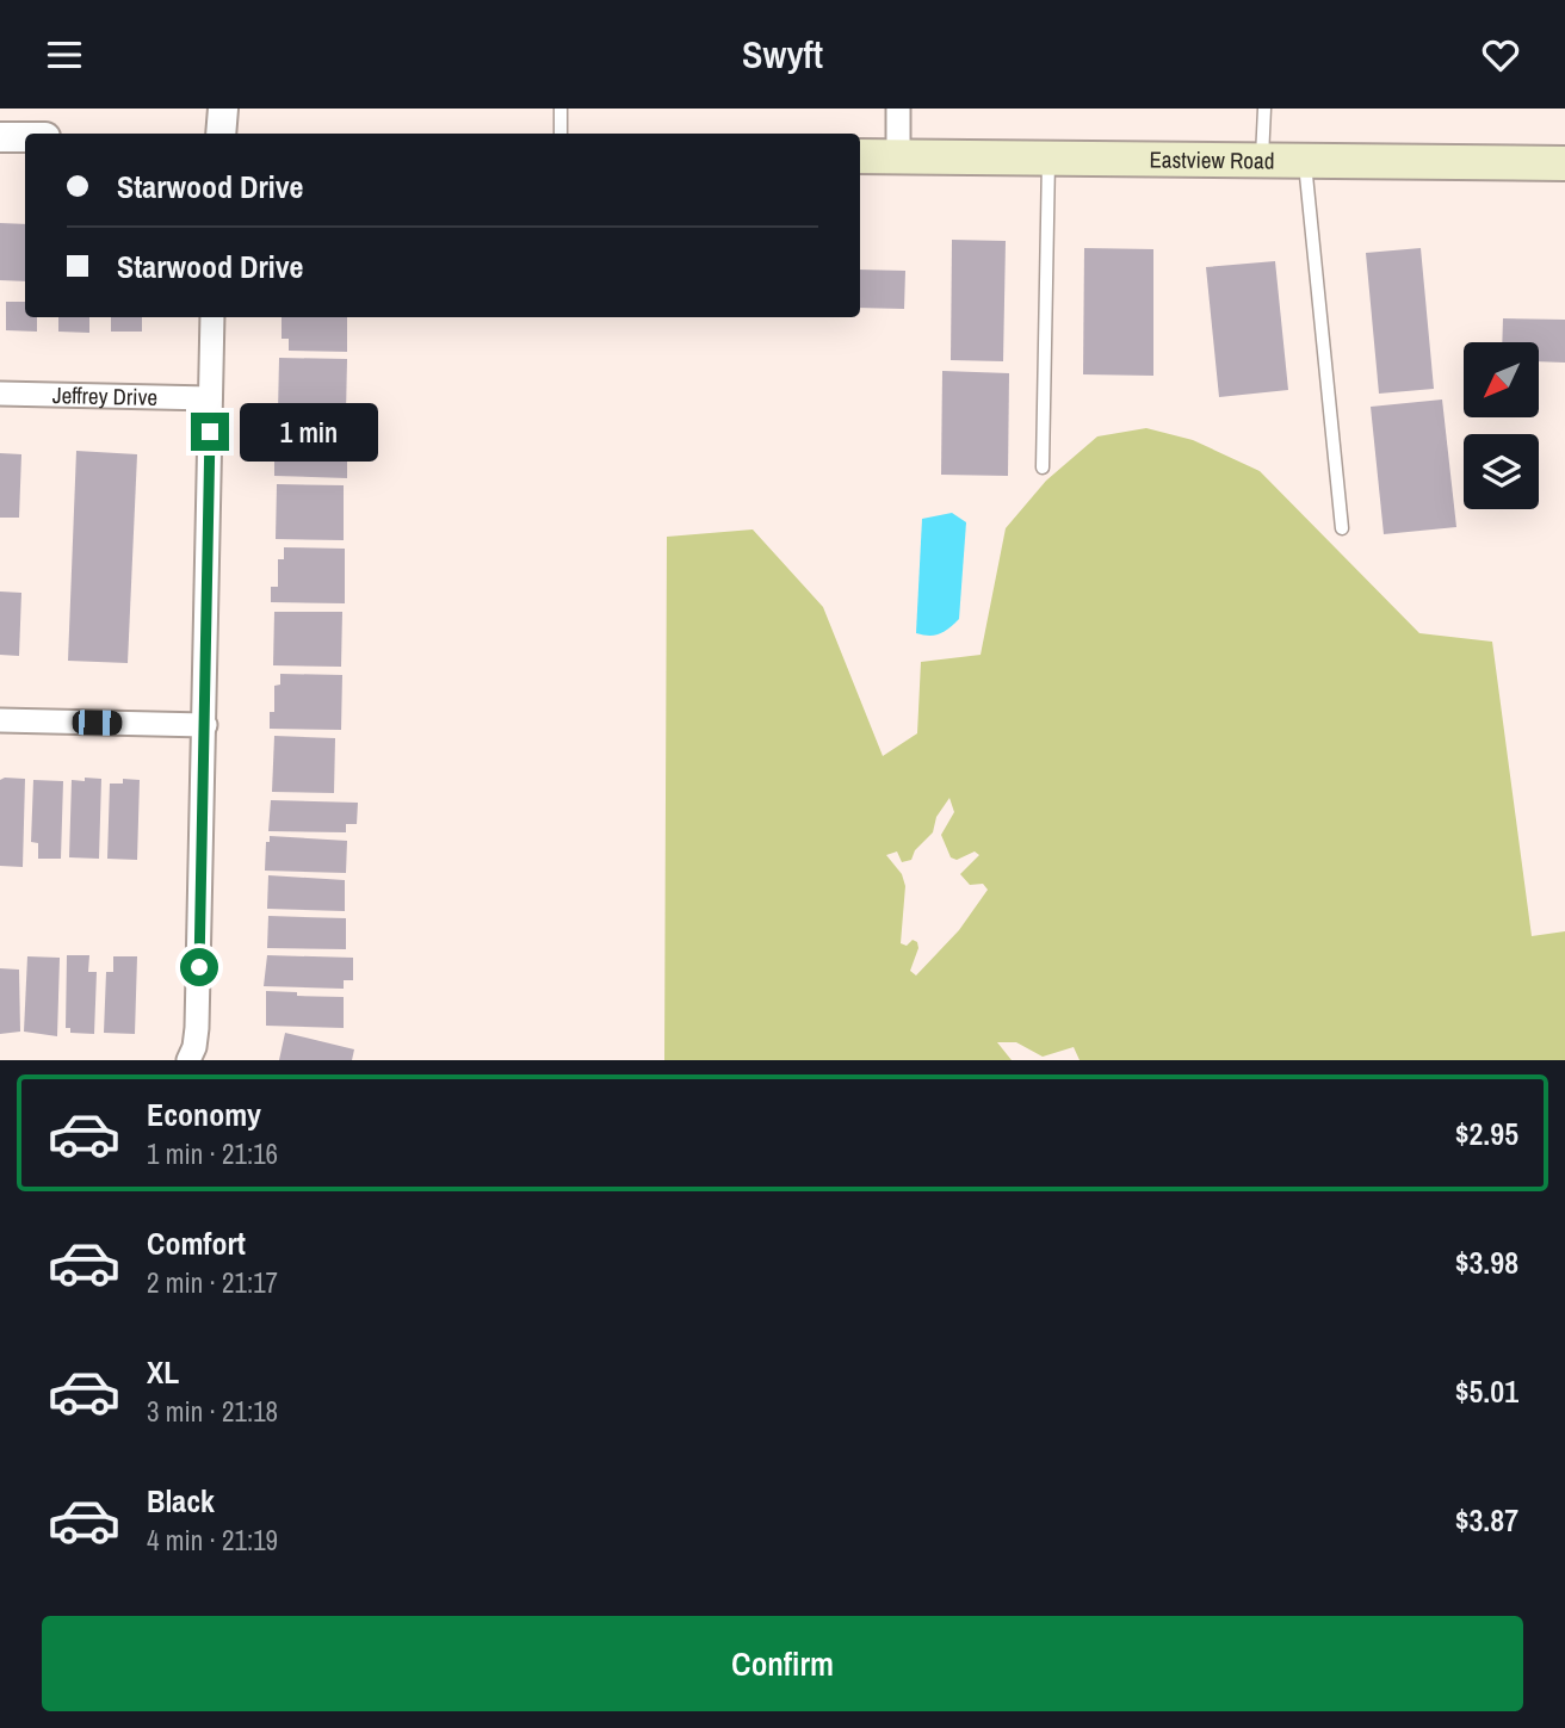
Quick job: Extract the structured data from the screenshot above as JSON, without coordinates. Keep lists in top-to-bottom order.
{
  "streets": {
    "main road": ["Eastview Road"],
    "street": ["Jeffrey Drive"]
  },
  "north": "bottom left",
  "page": {
    "header": "Swyft",
    "banner": ["Starwood Drive", "Starwood Drive"],
    "bubble": "1 min",
    "list": [
      {
        "name": "Economy",
        "note": "1 min · 21:16",
        "value": "$2.95"
      },
      {
        "name": "Comfort",
        "note": "2 min · 21:17",
        "value": "$3.98"
      },
      {
        "name": "XL",
        "note": "3 min · 21:18",
        "value": "$5.01"
      },
      {
        "name": "Black",
        "note": "4 min · 21:19",
        "value": "$3.87"
      }
    ],
    "buttons": "Confirm"
  }
}
